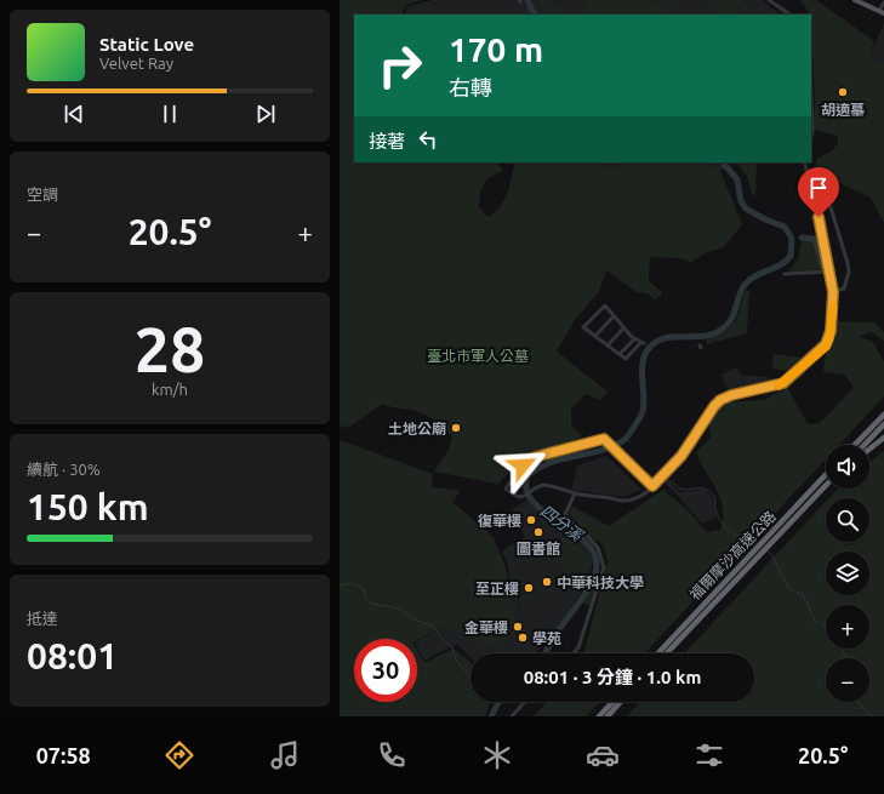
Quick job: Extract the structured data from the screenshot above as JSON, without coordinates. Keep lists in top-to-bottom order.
{
  "streets": {
    "highway": ["福爾摩沙高速公路"]
  },
  "water": ["四分溪"],
  "parks": ["臺北市軍人公墓"],
  "places": [
    "胡適墓",
    "土地公廟",
    "復華樓",
    "圖書館",
    "中華科技大學",
    "至正樓",
    "金華樓",
    "學苑"
  ],
  "page": {
    "turn": ["170 m", "右轉"],
    "song": ["Static Love", "Velvet Ray"],
    "then": "接著",
    "tile": [
      "空調",
      ["28", "km/h"],
      ["續航 · 30%", "150 km"],
      ["抵達", "08:01"]
    ],
    "heat": ["−", "20.5°", "+"],
    "map_buttons": ["+", "−"],
    "limit": "30",
    "trip": "08:01 · 3 分鐘 · 1.0 km",
    "tabs": ["07:58", "20.5°"]
  }
}
